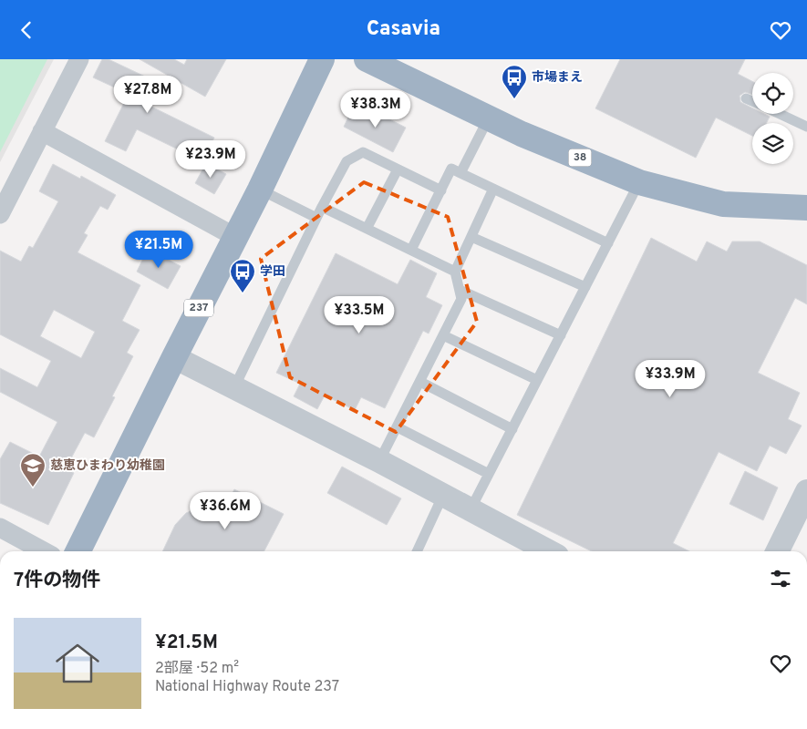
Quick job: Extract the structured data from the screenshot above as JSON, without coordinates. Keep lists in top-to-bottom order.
{
  "streets": {
    "highway": ["38", "237"]
  },
  "places": {
    "bus stop": ["市場まえ", "学田"],
    "school or university": ["慈恵ひまわり幼稚園"]
  },
  "page": {
    "header": "Casavia",
    "price": [
      "¥27.8M",
      "¥38.3M",
      "¥23.9M",
      "¥21.5M",
      "¥33.5M",
      "¥33.9M",
      "¥36.6M"
    ],
    "heading": "7件の物件",
    "list": [
      {
        "name": "¥21.5M",
        "note": "2部屋 · 52 m² · National Highway Route 237"
      }
    ]
  }
}
